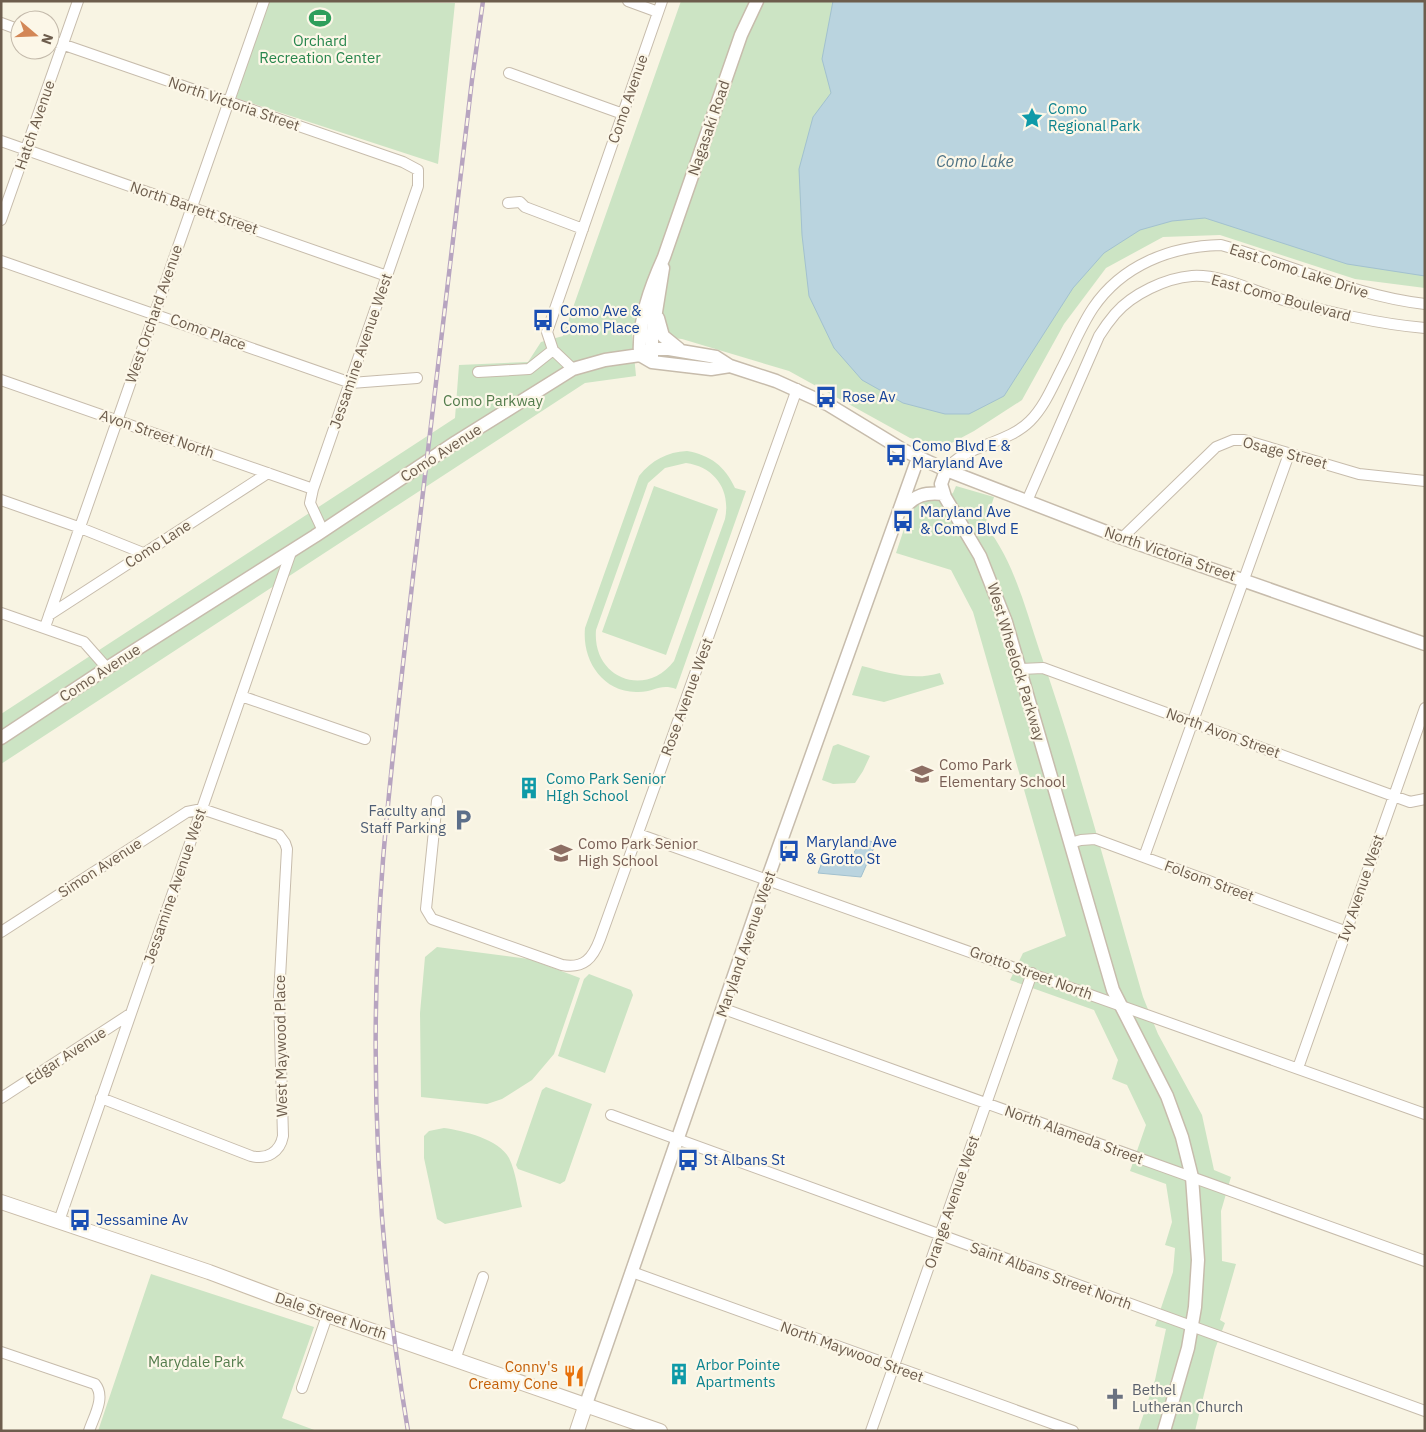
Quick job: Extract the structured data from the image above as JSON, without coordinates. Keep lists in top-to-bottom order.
{
  "streets": {
    "main road": ["Maryland Avenue West", "Dale Street North"],
    "street": [
      "Como Avenue",
      "North Victoria Street",
      "Hatch Avenue",
      "Nagasaki Road",
      "North Barrett Street",
      "East Como Lake Drive",
      "East Como Boulevard",
      "West Orchard Avenue",
      "Como Place",
      "Jessamine Avenue West",
      "Avon Street North",
      "Osage Street",
      "Como Lane",
      "West Wheelock Parkway",
      "Rose Avenue West",
      "North Avon Street",
      "Simon Avenue",
      "Folsom Street",
      "Ivy Avenue West",
      "Grotto Street North",
      "West Maywood Place",
      "Edgar Avenue",
      "North Alameda Street",
      "Orange Avenue West",
      "Saint Albans Street North",
      "North Maywood Street"
    ]
  },
  "crossings": [
    ["Como Avenue", "Jessamine Avenue West"],
    ["North Victoria Street", "Hatch Avenue"],
    ["North Victoria Street", "East Como Lake Drive"],
    ["North Victoria Street", "East Como Boulevard"],
    ["North Victoria Street", "West Orchard Avenue"],
    ["North Victoria Street", "Jessamine Avenue West"],
    ["North Victoria Street", "Osage Street"],
    ["North Victoria Street", "Maryland Avenue West"],
    ["Hatch Avenue", "North Barrett Street"],
    ["North Barrett Street", "West Orchard Avenue"],
    ["North Barrett Street", "Jessamine Avenue West"],
    ["West Orchard Avenue", "Como Place"],
    ["West Orchard Avenue", "Avon Street North"],
    ["West Orchard Avenue", "Como Lane"],
    ["Como Place", "Jessamine Avenue West"],
    ["Jessamine Avenue West", "Avon Street North"],
    ["Jessamine Avenue West", "Simon Avenue"],
    ["Jessamine Avenue West", "West Maywood Place"],
    ["Jessamine Avenue West", "Edgar Avenue"],
    ["Jessamine Avenue West", "Dale Street North"],
    ["Avon Street North", "Como Lane"],
    ["West Wheelock Parkway", "North Avon Street"],
    ["West Wheelock Parkway", "Folsom Street"],
    ["West Wheelock Parkway", "Grotto Street North"],
    ["West Wheelock Parkway", "North Alameda Street"],
    ["West Wheelock Parkway", "Saint Albans Street North"],
    ["Rose Avenue West", "Grotto Street North"],
    ["North Avon Street", "Ivy Avenue West"],
    ["Simon Avenue", "West Maywood Place"],
    ["Folsom Street", "Ivy Avenue West"],
    ["Ivy Avenue West", "Grotto Street North"],
    ["Maryland Avenue West", "Grotto Street North"],
    ["Maryland Avenue West", "North Alameda Street"],
    ["Maryland Avenue West", "Saint Albans Street North"],
    ["Maryland Avenue West", "Dale Street North"],
    ["Maryland Avenue West", "North Maywood Street"],
    ["Grotto Street North", "Orange Avenue West"],
    ["North Alameda Street", "Orange Avenue West"],
    ["Orange Avenue West", "Saint Albans Street North"],
    ["Orange Avenue West", "North Maywood Street"]
  ],
  "water": ["Como Lake"],
  "parks": ["Como Parkway", "Marydale Park"],
  "places": {
    "sports": ["Orchard Recreation Center"],
    "place": ["Como Regional Park"],
    "bus stop": [
      "Como Ave & Como Place",
      "Rose Av",
      "Como Blvd E & Maryland Ave",
      "Maryland Ave & Como Blvd E",
      "Maryland Ave & Grotto St",
      "St Albans St",
      "Jessamine Av"
    ],
    "school or university": ["Como Park Elementary School", "Como Park Senior High School"],
    "building": ["Como Park Senior HIgh School", "Arbor Pointe Apartments"],
    "parking": ["Faculty and Staff Parking"],
    "restaurant": ["Conny's Creamy Cone"],
    "church": ["Bethel Lutheran Church"]
  },
  "north": "right"
}
